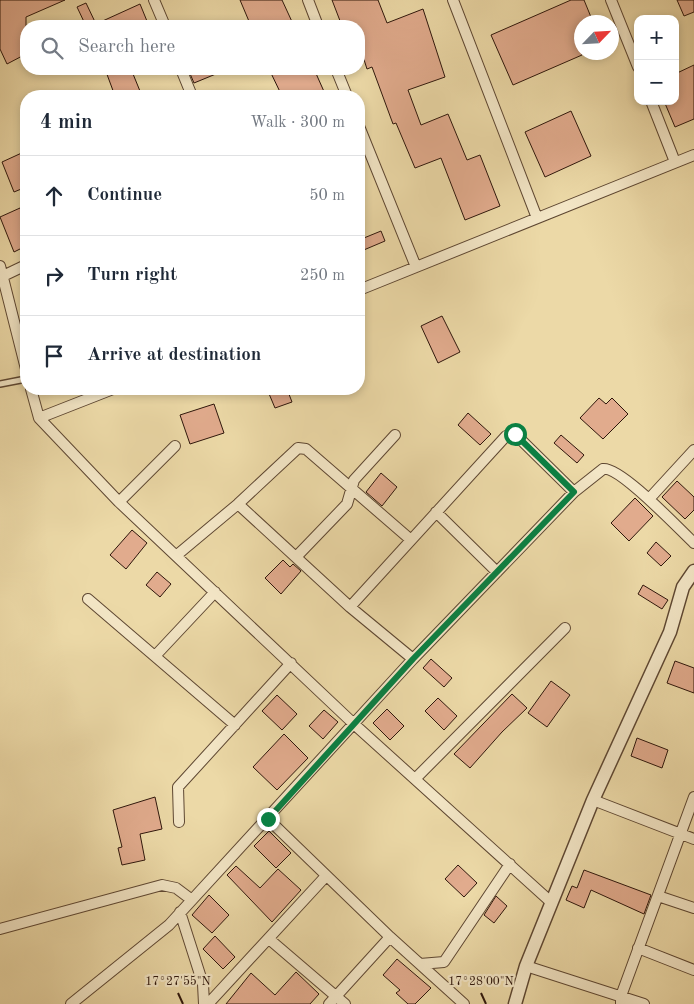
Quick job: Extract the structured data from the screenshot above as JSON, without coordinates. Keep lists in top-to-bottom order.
{
  "north": "top right",
  "page": {
    "map_buttons": ["+", "−"],
    "search": "Search here",
    "heading": ["4 min", "Walk · 300 m"],
    "list": [
      ["Continue", "50 m"],
      ["Turn right", "250 m"],
      "Arrive at destination"
    ]
  },
  "coordinates": ["17°28'00\"N", "17°27'55\"N"]
}
